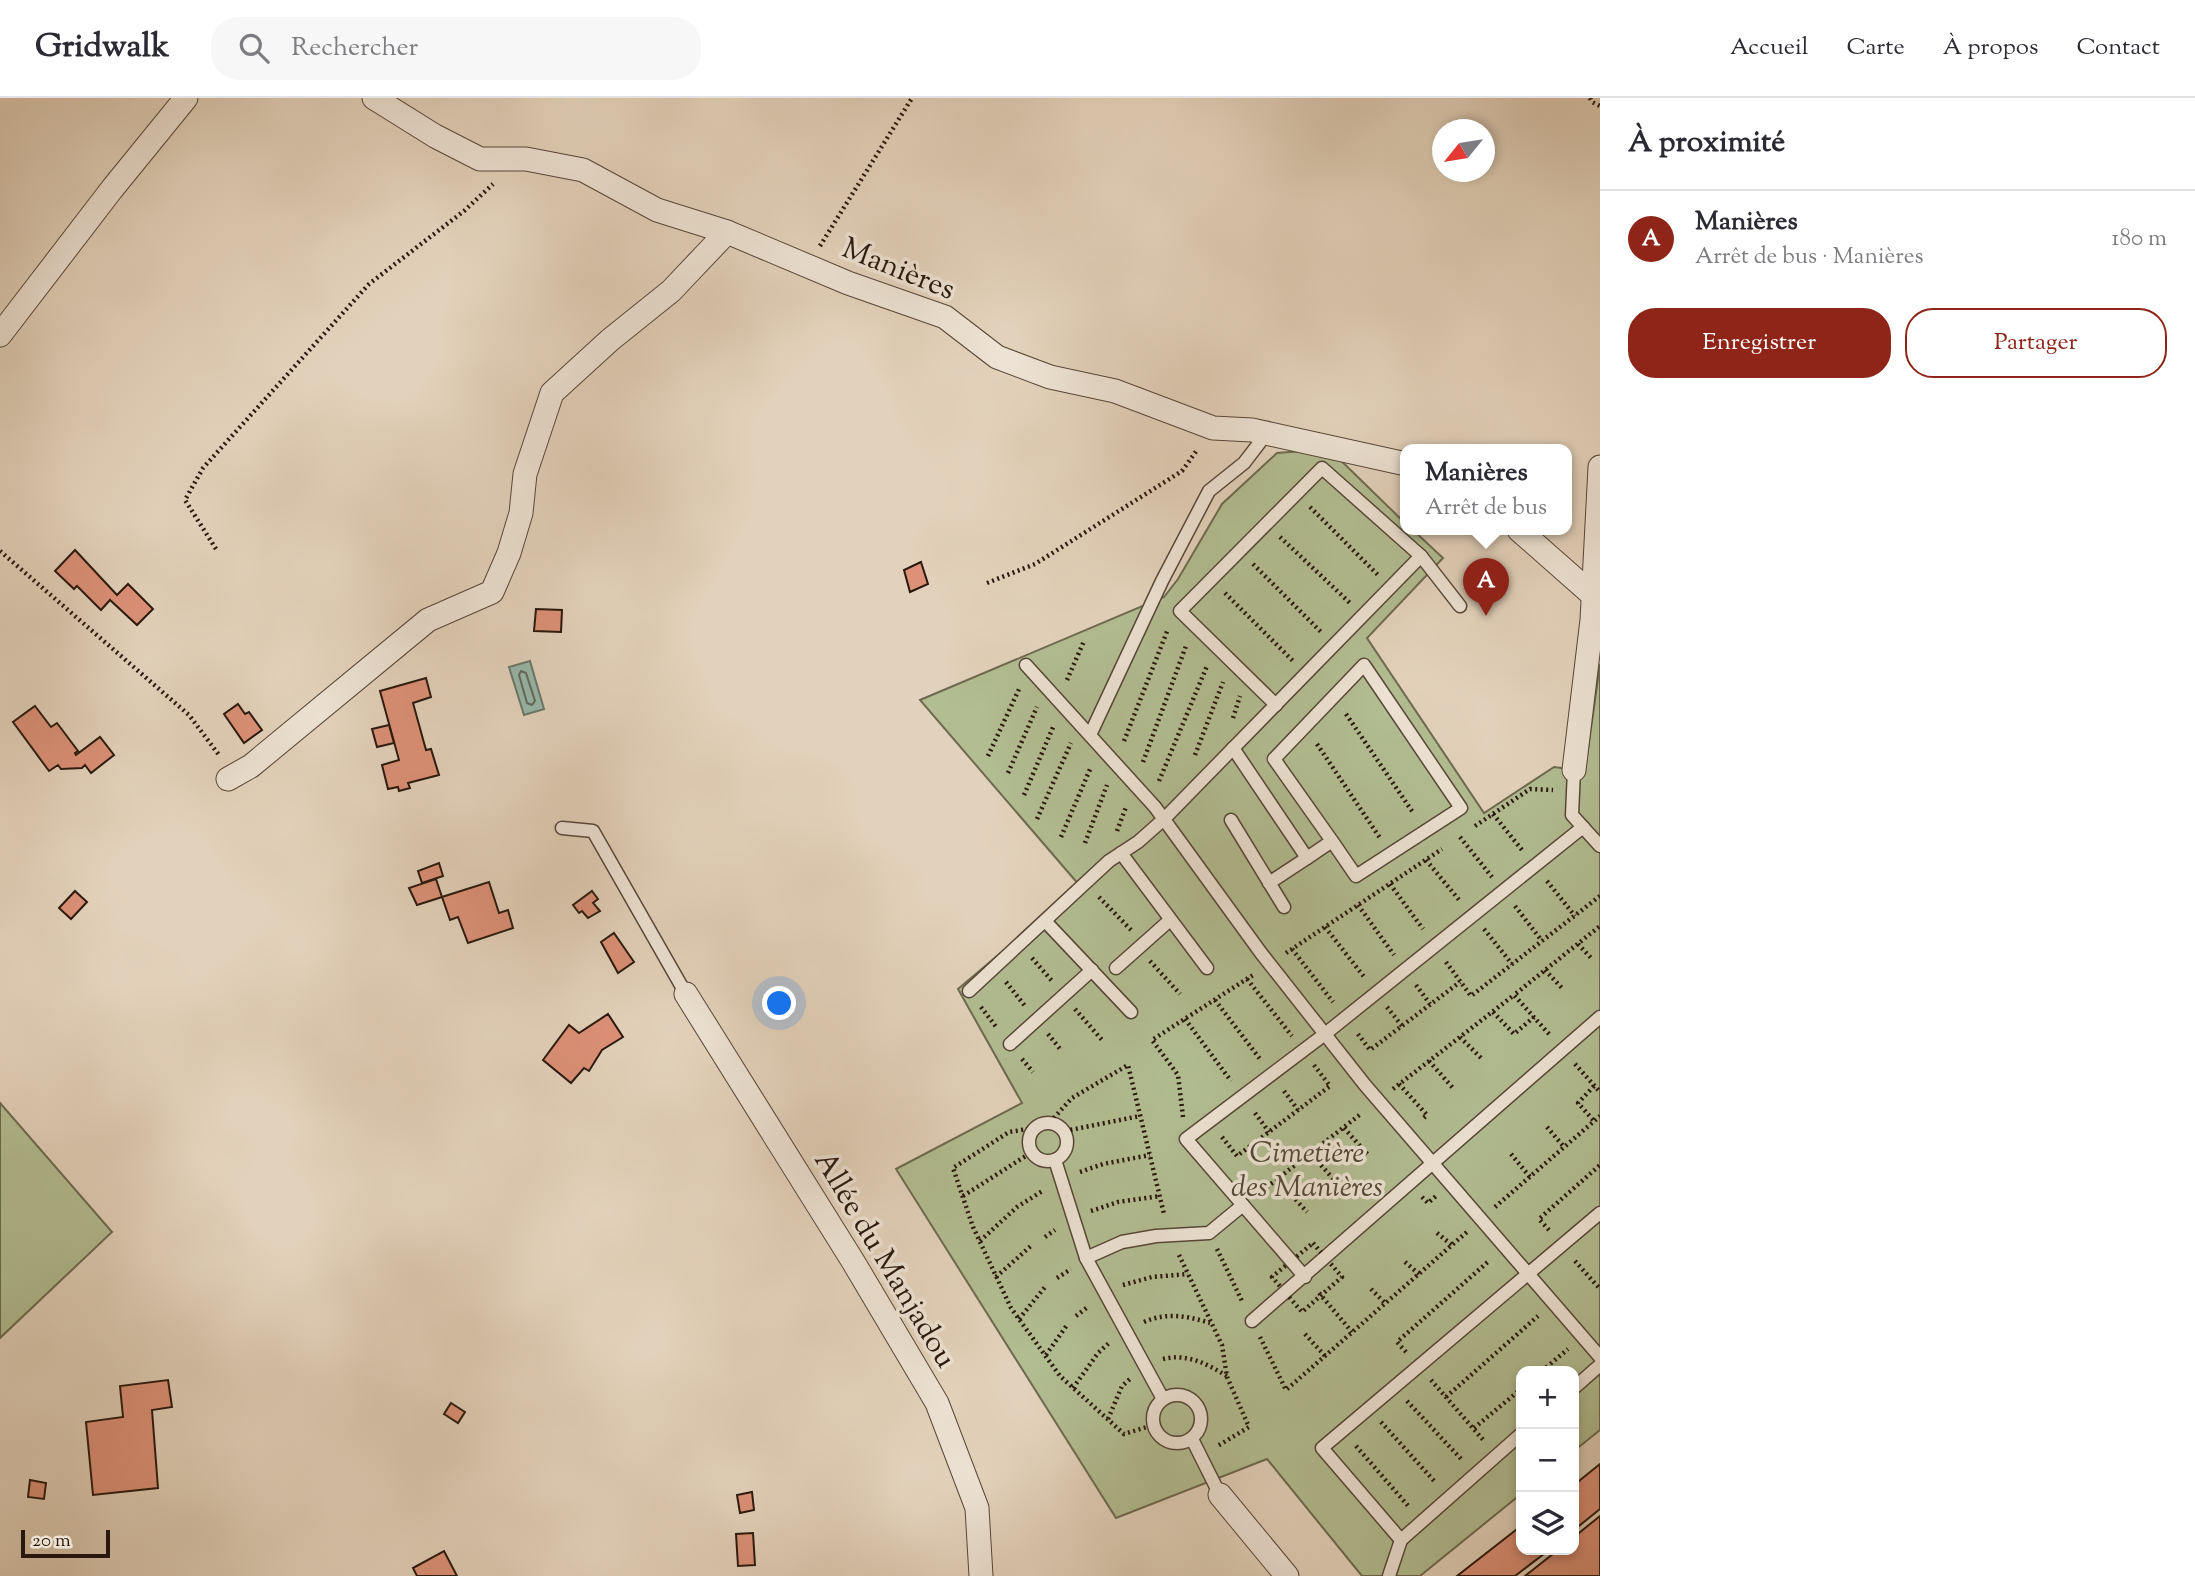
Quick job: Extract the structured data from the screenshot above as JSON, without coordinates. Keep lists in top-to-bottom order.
{
  "streets": {
    "street": ["Manières", "Allée du Manjadou"]
  },
  "parks": ["Cimetière des Manières"],
  "scale_bar": "20 m",
  "north": "bottom left",
  "page": {
    "header": "Gridwalk",
    "search": "Rechercher",
    "nav": [
      "Accueil",
      "Carte",
      "À propos",
      "Contact"
    ],
    "heading": "À proximité",
    "list": [
      {
        "mark": "A",
        "name": "Manières",
        "note": "Arrêt de bus · Manières",
        "value": "180 m"
      }
    ],
    "buttons": ["Enregistrer", "Partager"],
    "popup": ["Manières", "Arrêt de bus"],
    "pins": "A",
    "map_buttons": ["+", "−"],
    "scale": "20 m"
  }
}
